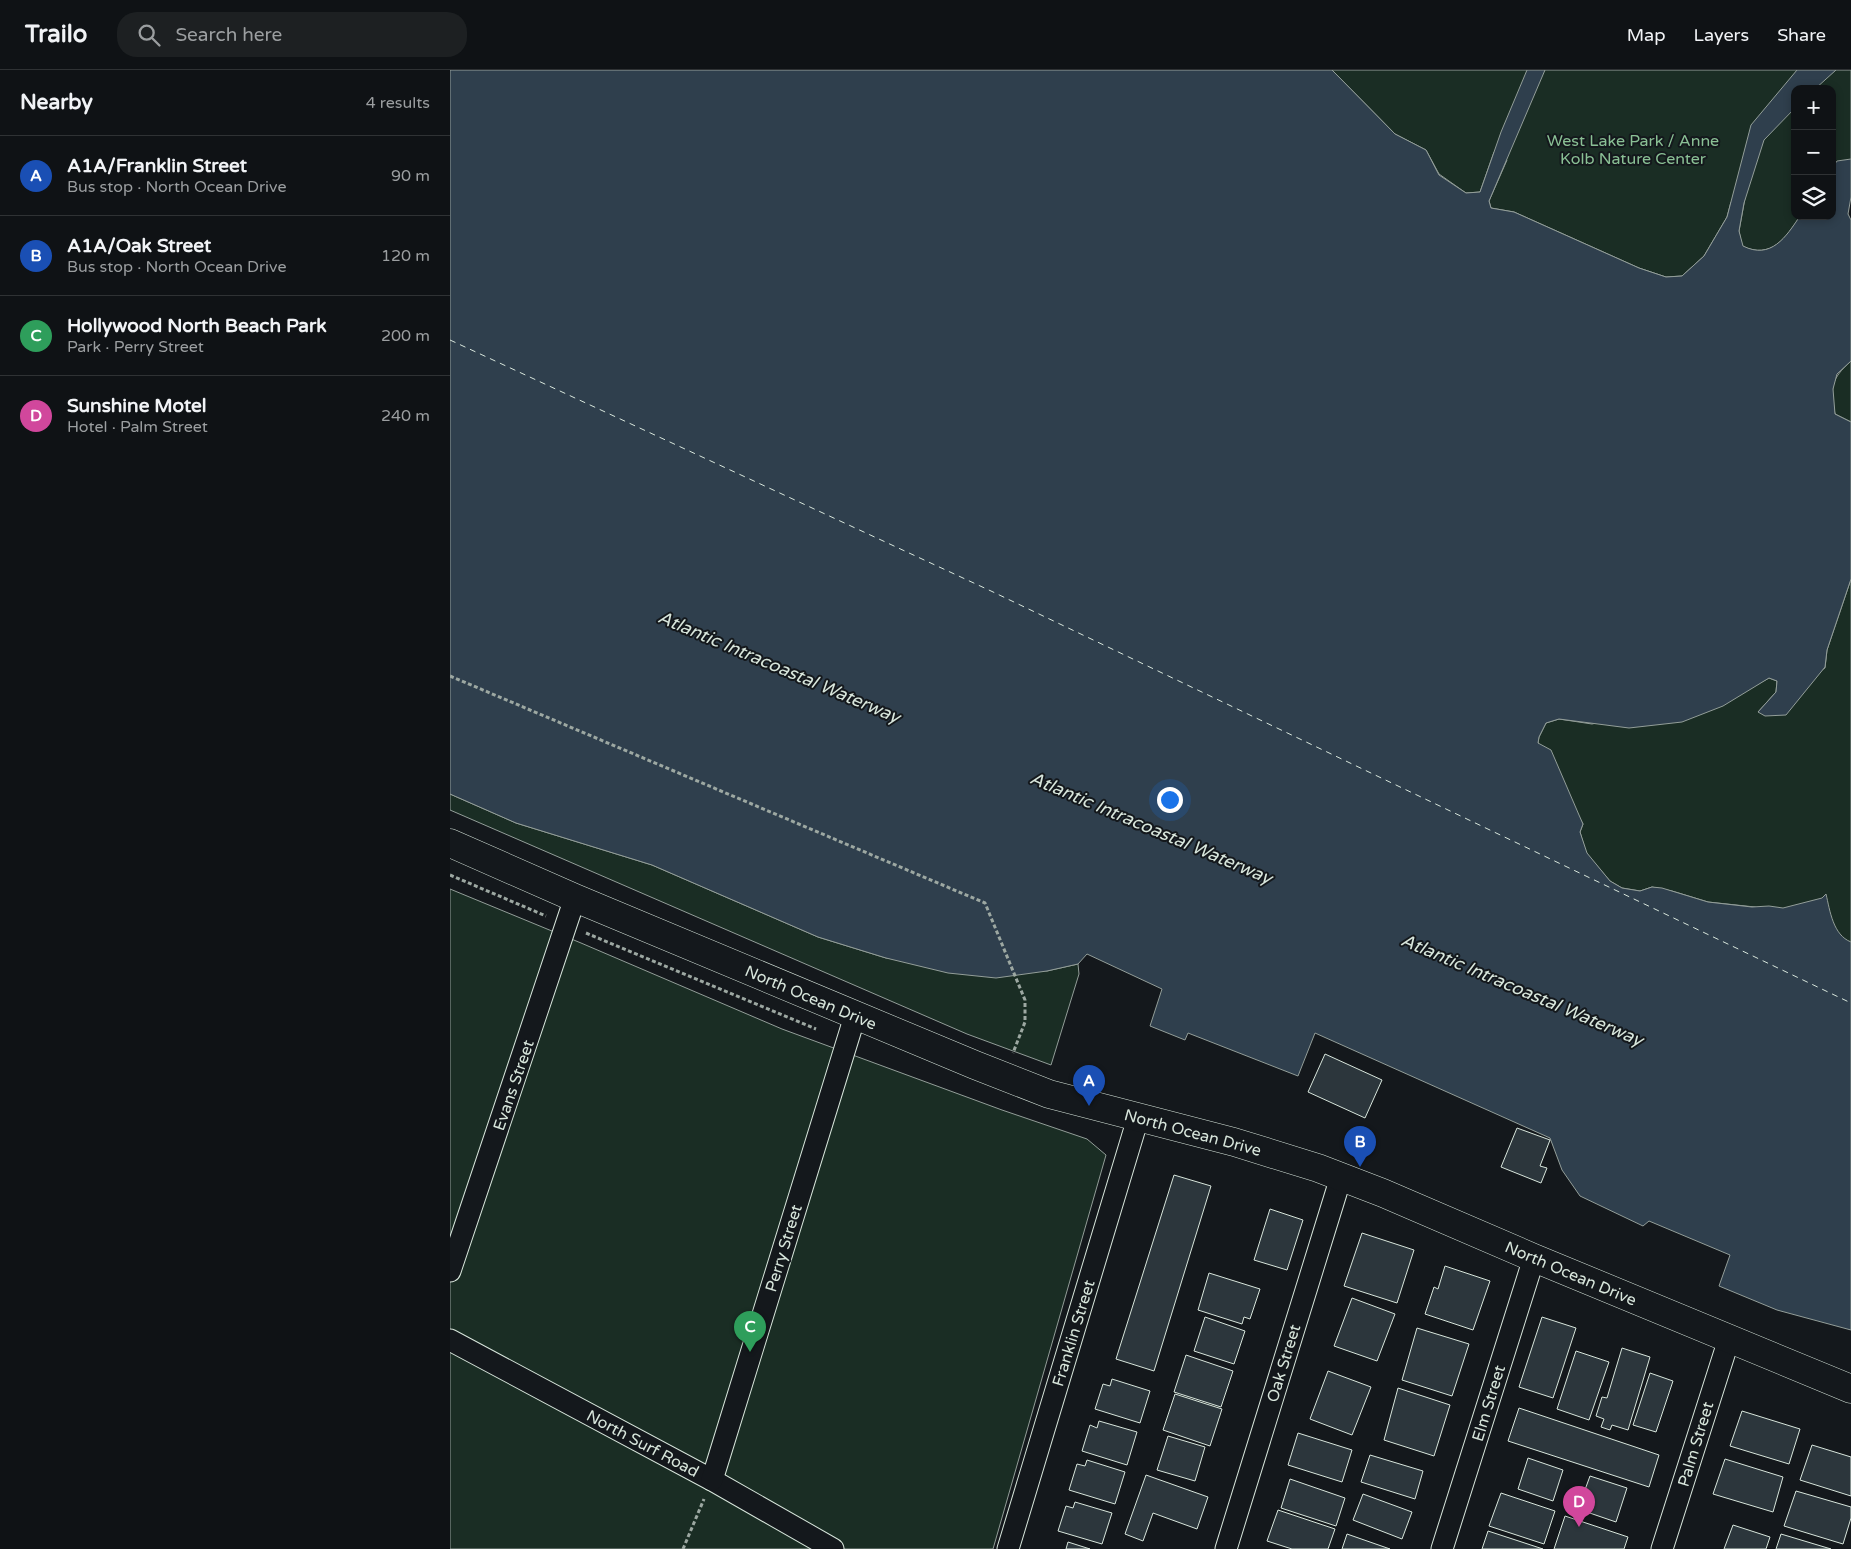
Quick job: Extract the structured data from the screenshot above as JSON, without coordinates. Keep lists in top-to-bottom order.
{
  "streets": {
    "main road": ["North Ocean Drive"],
    "street": [
      "Evans Street",
      "Perry Street",
      "Franklin Street",
      "Oak Street",
      "Elm Street",
      "North Surf Road",
      "Palm Street"
    ]
  },
  "crossings": [
    ["North Ocean Drive", "Evans Street"],
    ["North Ocean Drive", "Perry Street"],
    ["North Ocean Drive", "Franklin Street"],
    ["North Ocean Drive", "Oak Street"],
    ["North Ocean Drive", "Elm Street"],
    ["North Ocean Drive", "Palm Street"],
    ["Perry Street", "North Surf Road"]
  ],
  "water": ["Atlantic Intracoastal Waterway"],
  "parks": ["West Lake Park / Anne Kolb Nature Center"],
  "page": {
    "header": "Trailo",
    "search": "Search here",
    "nav": ["Map", "Layers", "Share"],
    "heading": ["Nearby", "4 results"],
    "map_buttons": ["+", "−"],
    "list": [
      {
        "mark": "A",
        "name": "A1A/Franklin Street",
        "note": "Bus stop · North Ocean Drive",
        "value": "90 m"
      },
      {
        "mark": "B",
        "name": "A1A/Oak Street",
        "note": "Bus stop · North Ocean Drive",
        "value": "120 m"
      },
      {
        "mark": "C",
        "name": "Hollywood North Beach Park",
        "note": "Park · Perry Street",
        "value": "200 m"
      },
      {
        "mark": "D",
        "name": "Sunshine Motel",
        "note": "Hotel · Palm Street",
        "value": "240 m"
      }
    ],
    "pins": [
      "A",
      "B",
      "C",
      "D"
    ]
  }
}
